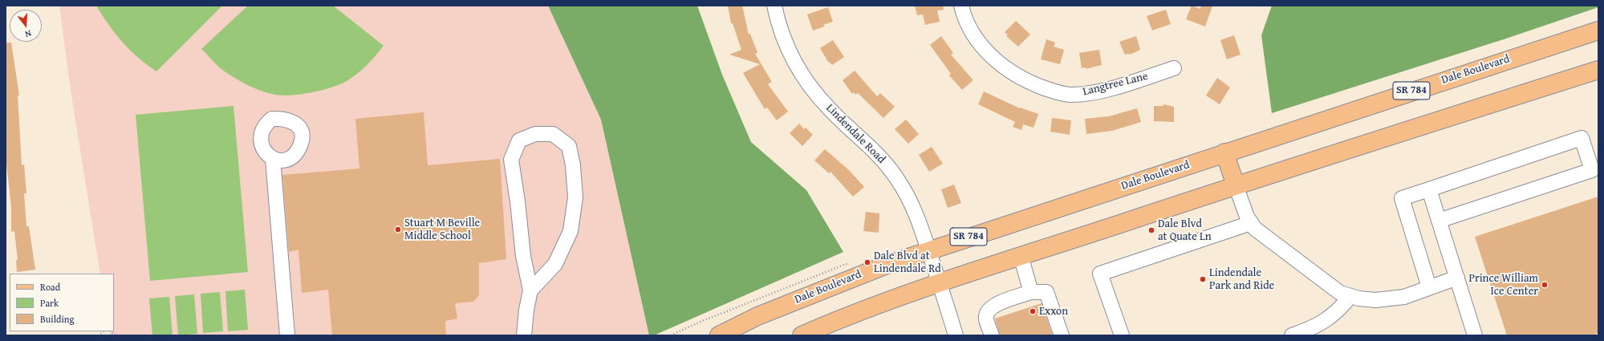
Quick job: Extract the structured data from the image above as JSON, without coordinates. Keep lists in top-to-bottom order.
{
  "streets": {
    "main road": ["Dale Boulevard", "SR 784"],
    "street": ["Langtree Lane", "Lindendale Road"]
  },
  "crossings": [
    ["Dale Boulevard", "Lindendale Road"]
  ],
  "places": [
    "Stuart M Beville Middle School",
    "Dale Blvd at Quate Ln",
    "Dale Blvd at Lindendale Rd",
    "Lindendale Park and Ride",
    "Prince William Ice Center",
    "Exxon"
  ],
  "legend": ["Road", "Park", "Building"],
  "north": "bottom"
}
